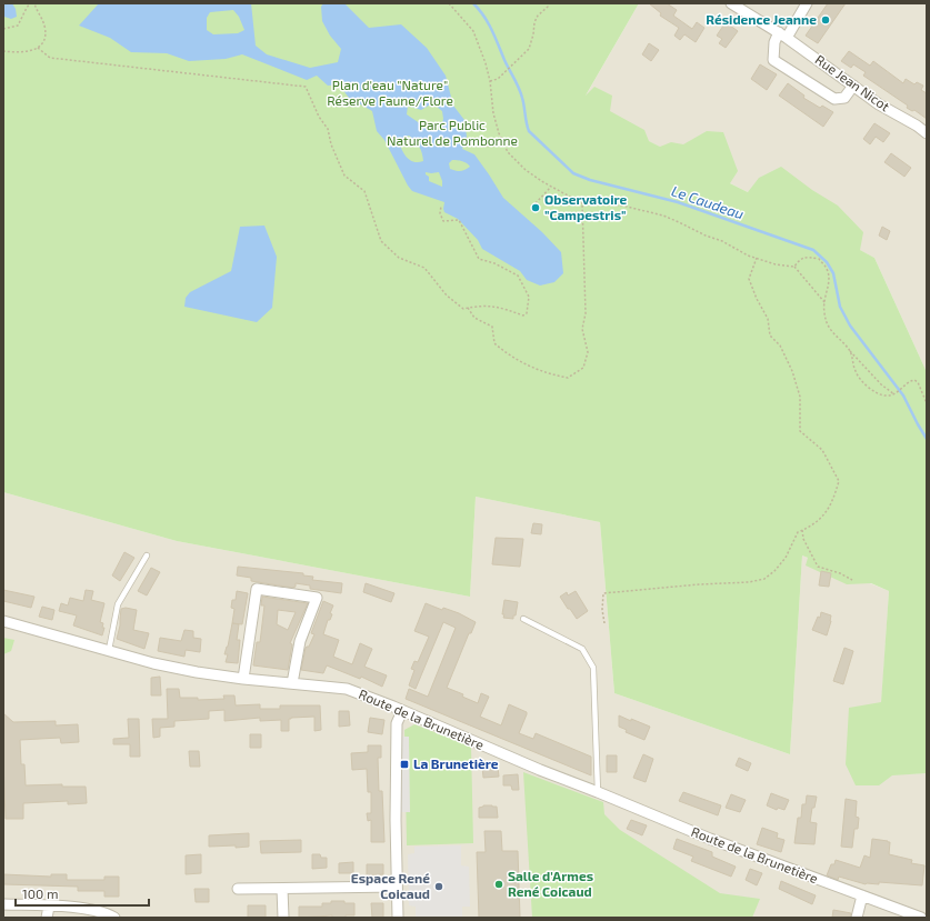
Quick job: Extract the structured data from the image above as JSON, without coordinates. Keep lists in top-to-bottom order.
{
  "streets": {
    "street": ["Rue Jean Nicot", "Route de la Brunetière"]
  },
  "water": ["Le Caudeau"],
  "parks": ["Plan d'eau \"Nature\" Réserve Faune/Flore", "Parc Public Naturel de Pombonne"],
  "places": {
    "other": [
      "Résidence Jeanne",
      "Observatoire \"Campestris\"",
      "Salle d'Armes René Coicaud",
      "Espace René Coicaud"
    ],
    "transit": ["La Brunetière"]
  },
  "scale_bar": "100 m"
}
